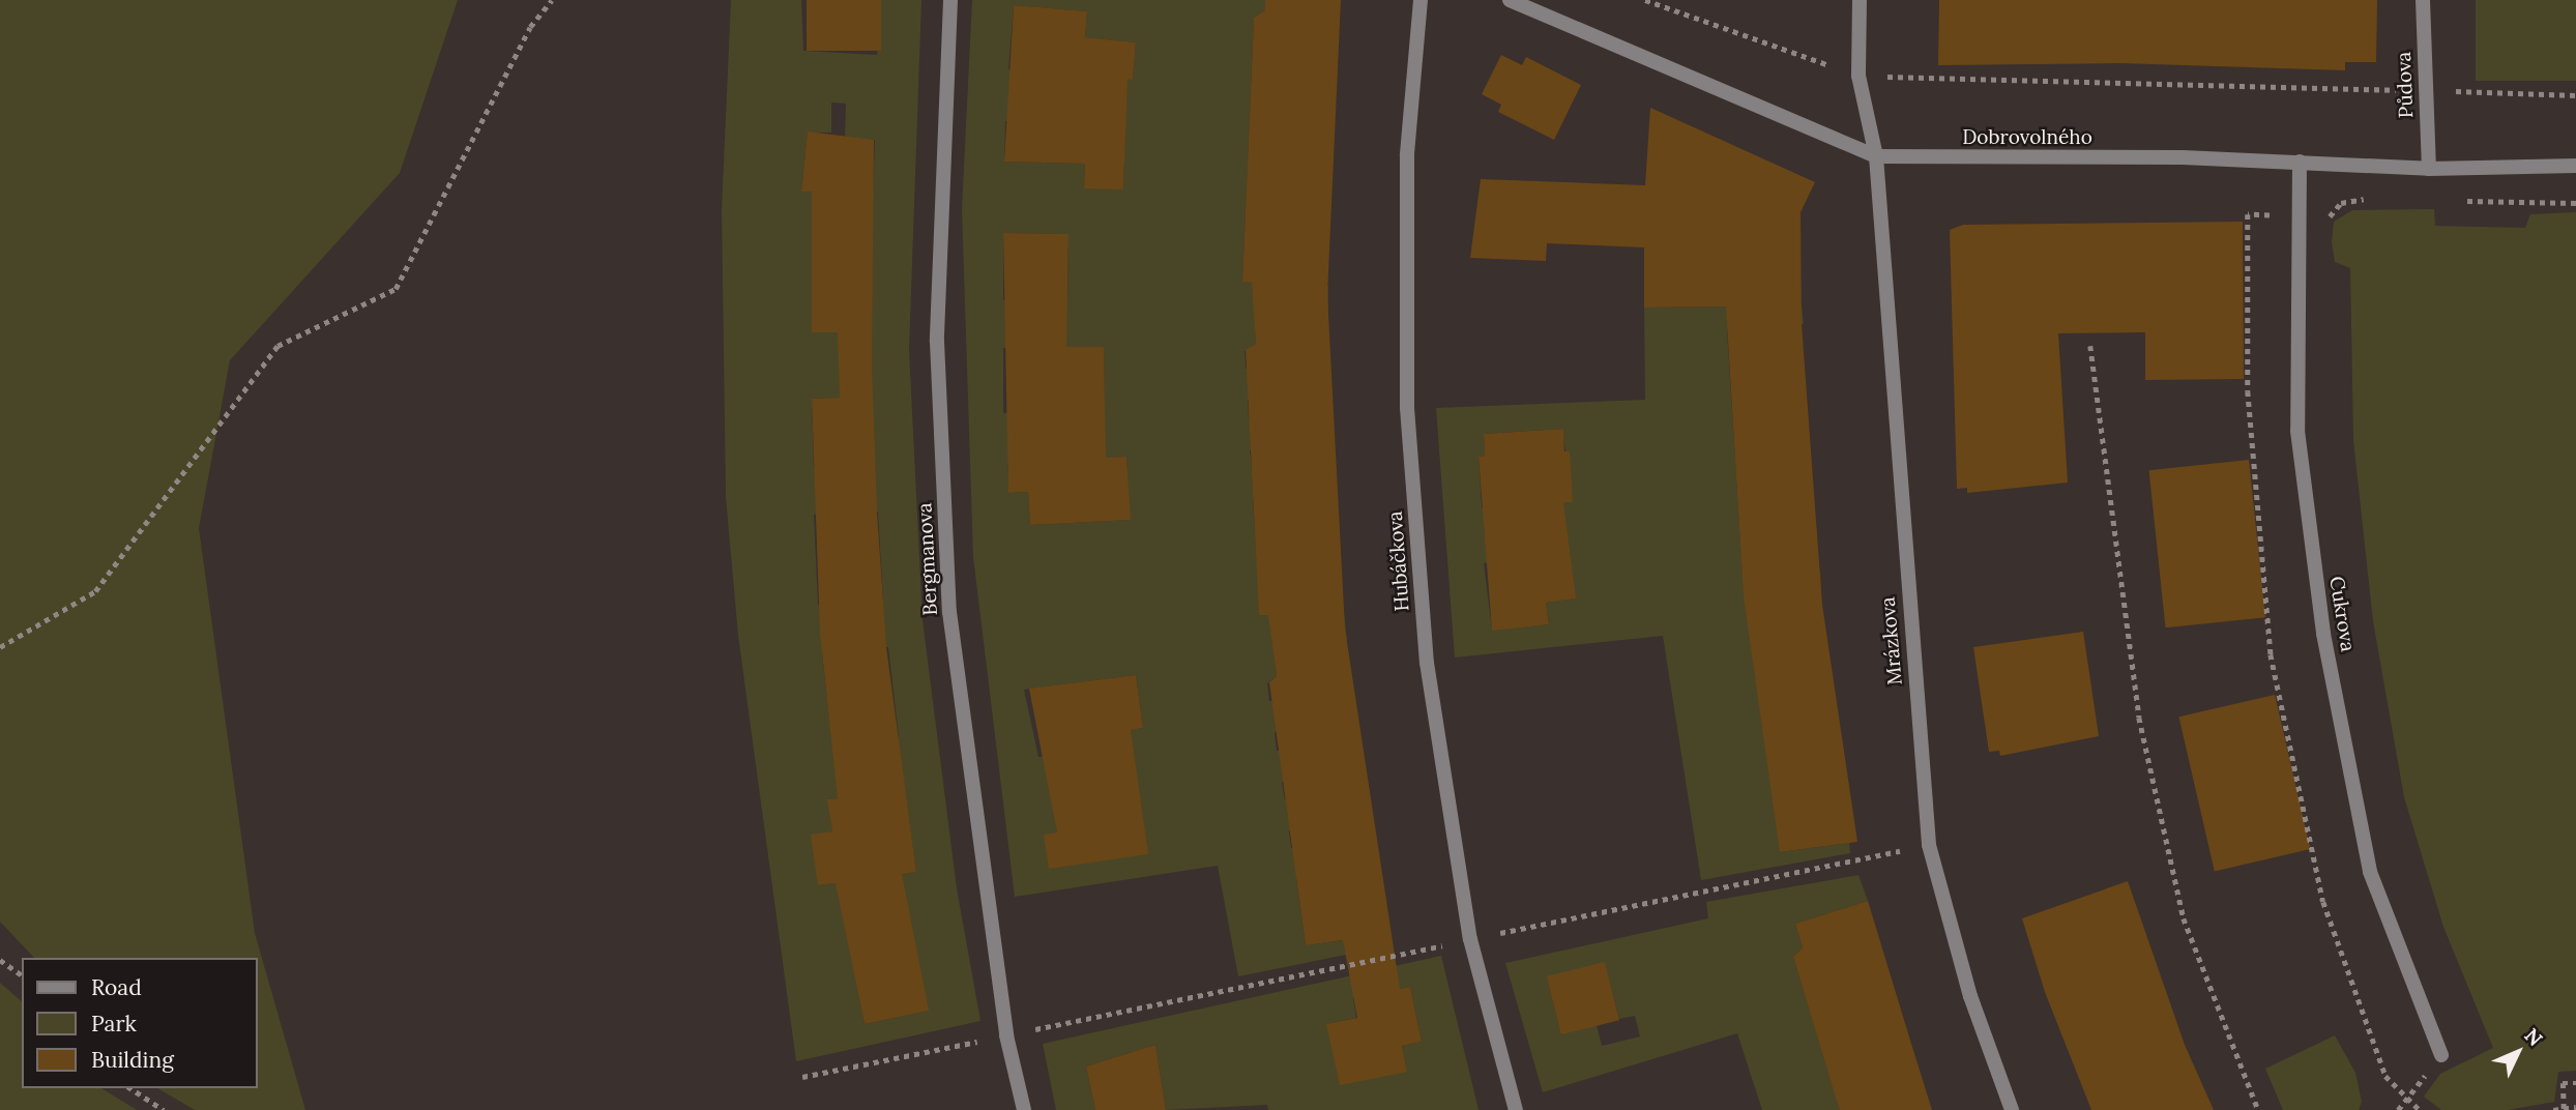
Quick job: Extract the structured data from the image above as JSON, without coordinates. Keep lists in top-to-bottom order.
{
  "streets": {
    "street": [
      "Půdova",
      "Dobrovolného",
      "Bergmanova",
      "Hubáčkova",
      "Cukrova",
      "Mrázkova"
    ]
  },
  "crossings": [
    ["Půdova", "Dobrovolného"],
    ["Dobrovolného", "Cukrova"],
    ["Dobrovolného", "Mrázkova"]
  ],
  "legend": ["Road", "Park", "Building"],
  "north": "top right"
}
